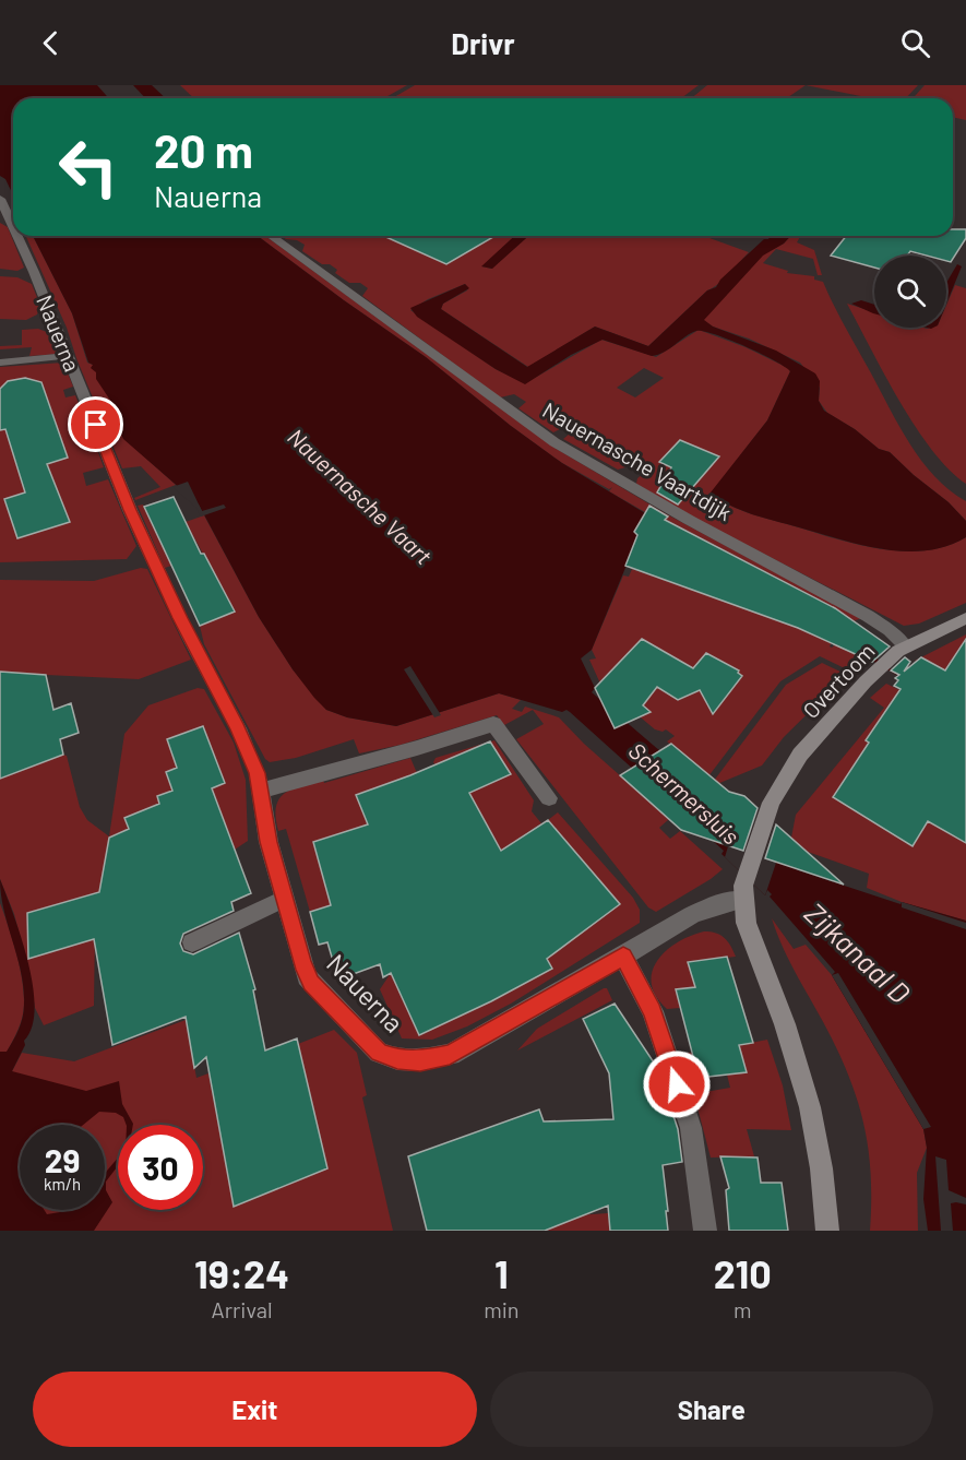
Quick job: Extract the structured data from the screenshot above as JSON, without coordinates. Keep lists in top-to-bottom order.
{
  "streets": {
    "street": ["Nauerna", "Nauernasche Vaartdijk", "Overtoom"]
  },
  "crossings": [
    ["Nauerna", "Overtoom"],
    ["Nauernasche Vaartdijk", "Overtoom"]
  ],
  "water": ["Nauernasche Vaart", "Schermersluis", "Zijkanaal D"],
  "page": {
    "header": "Drivr",
    "turn": ["20 m", "Nauerna"],
    "speed": "29 km/h",
    "limit": "30",
    "eta": [
      "19:24",
      "Arrival",
      "1",
      "min",
      "210",
      "m"
    ],
    "buttons": ["Exit", "Share"]
  }
}
